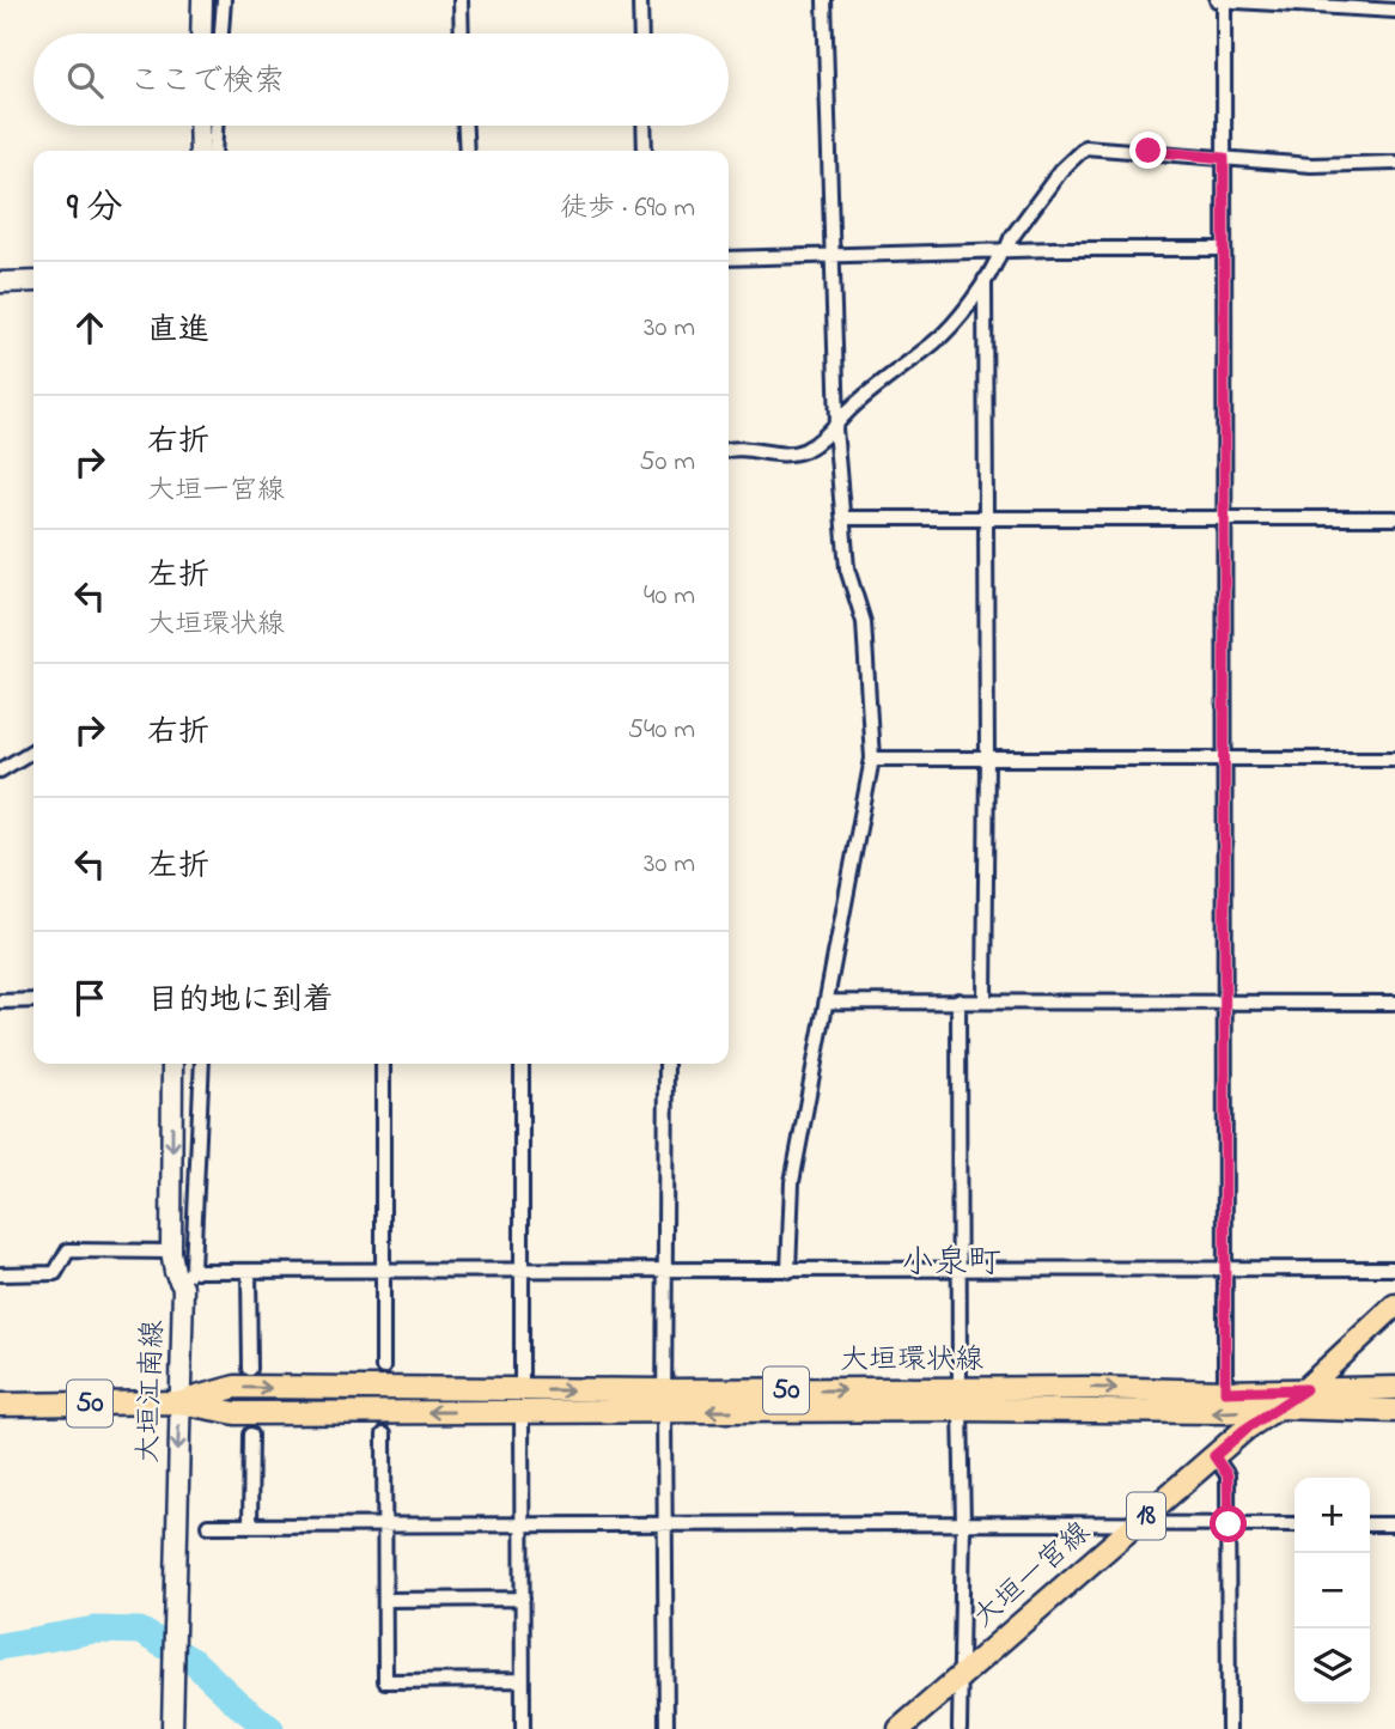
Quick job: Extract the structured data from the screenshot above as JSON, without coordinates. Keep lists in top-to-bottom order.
{
  "streets": {
    "main road": [
      "大垣環状線",
      "50",
      "大垣江南線",
      "18",
      "大垣一宮線"
    ]
  },
  "crossings": [
    ["大垣環状線", "大垣江南線"],
    ["大垣環状線", "大垣一宮線"]
  ],
  "one_way": ["大垣江南線"],
  "districts": ["小泉町"],
  "page": {
    "search": "ここで検索",
    "heading": ["9 分", "徒歩 · 690 m"],
    "list": [
      ["直進", "30 m"],
      ["右折", "大垣一宮線", "50 m"],
      ["左折", "大垣環状線", "40 m"],
      ["右折", "540 m"],
      ["左折", "30 m"],
      "目的地に到着"
    ],
    "map_buttons": ["+", "−"]
  }
}
